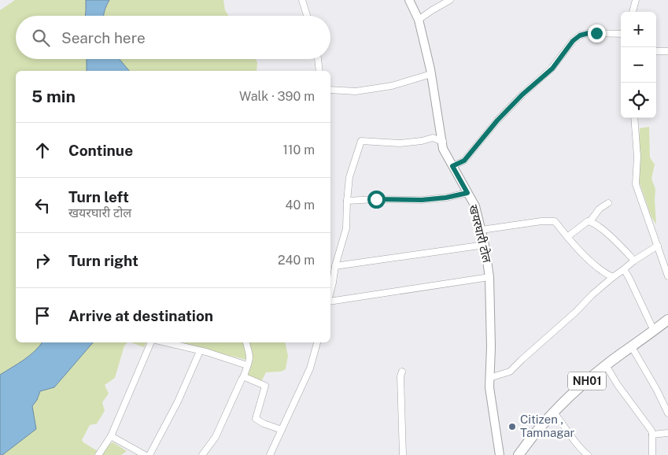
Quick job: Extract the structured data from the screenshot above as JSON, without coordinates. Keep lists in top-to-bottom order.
{
  "streets": {
    "highway": ["NH01"],
    "street": ["खयरघारी टोल"]
  },
  "places": ["Citizen , Tamnagar"],
  "page": {
    "map_buttons": ["+", "−"],
    "search": "Search here",
    "heading": ["5 min", "Walk · 390 m"],
    "list": [
      ["Continue", "110 m"],
      ["Turn left", "खयरघारी टोल", "40 m"],
      ["Turn right", "240 m"],
      "Arrive at destination"
    ]
  }
}
